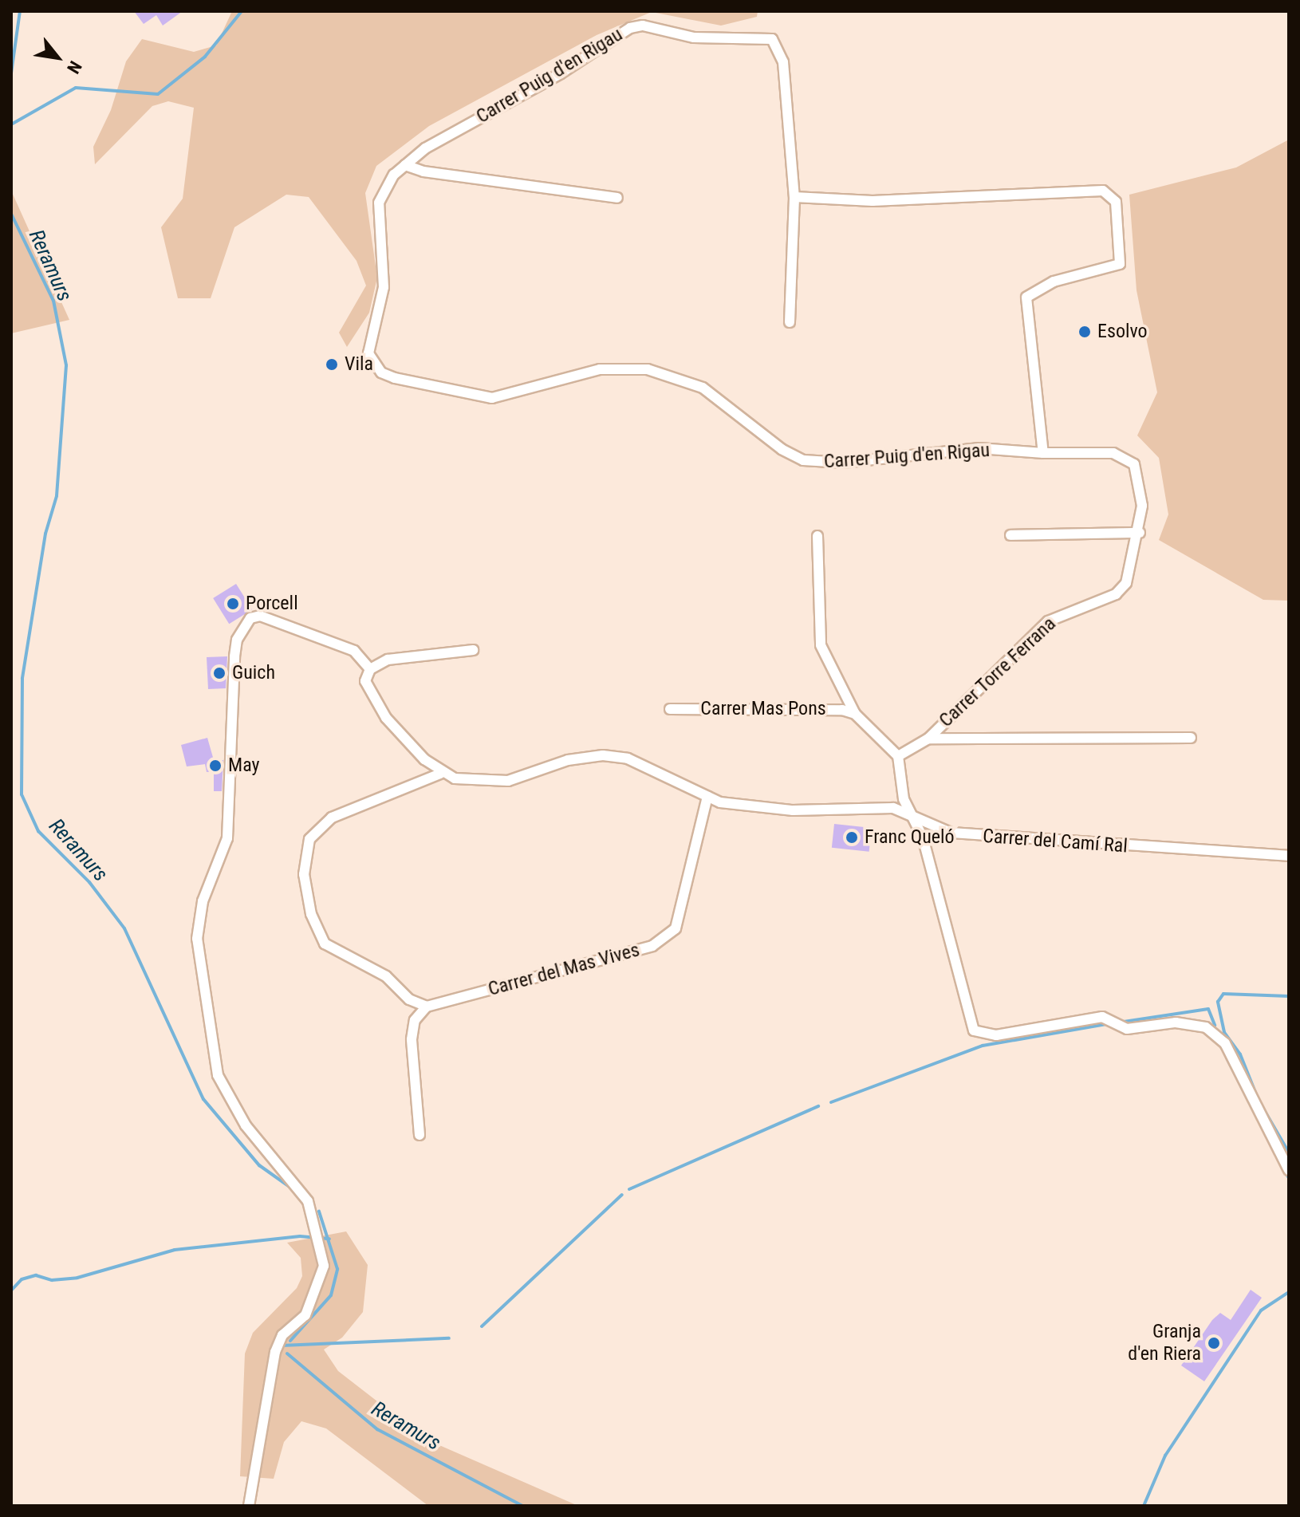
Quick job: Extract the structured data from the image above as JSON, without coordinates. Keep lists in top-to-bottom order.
{
  "streets": {
    "street": [
      "Carrer Puig d'en Rigau",
      "Carrer Torre Ferrana",
      "Carrer Mas Pons",
      "Carrer del Camí Ral",
      "Carrer del Mas Vives"
    ]
  },
  "crossings": [
    ["Carrer Puig d'en Rigau", "Carrer Torre Ferrana"],
    ["Carrer Torre Ferrana", "Carrer Mas Pons"],
    ["Carrer del Camí Ral", "Carrer del Mas Vives"]
  ],
  "water": ["Reramurs"],
  "places": [
    "Esolvo",
    "Vila",
    "Porcell",
    "Guich",
    "May",
    "Franc Queló",
    "Granja d'en Riera"
  ],
  "north": "bottom right"
}
